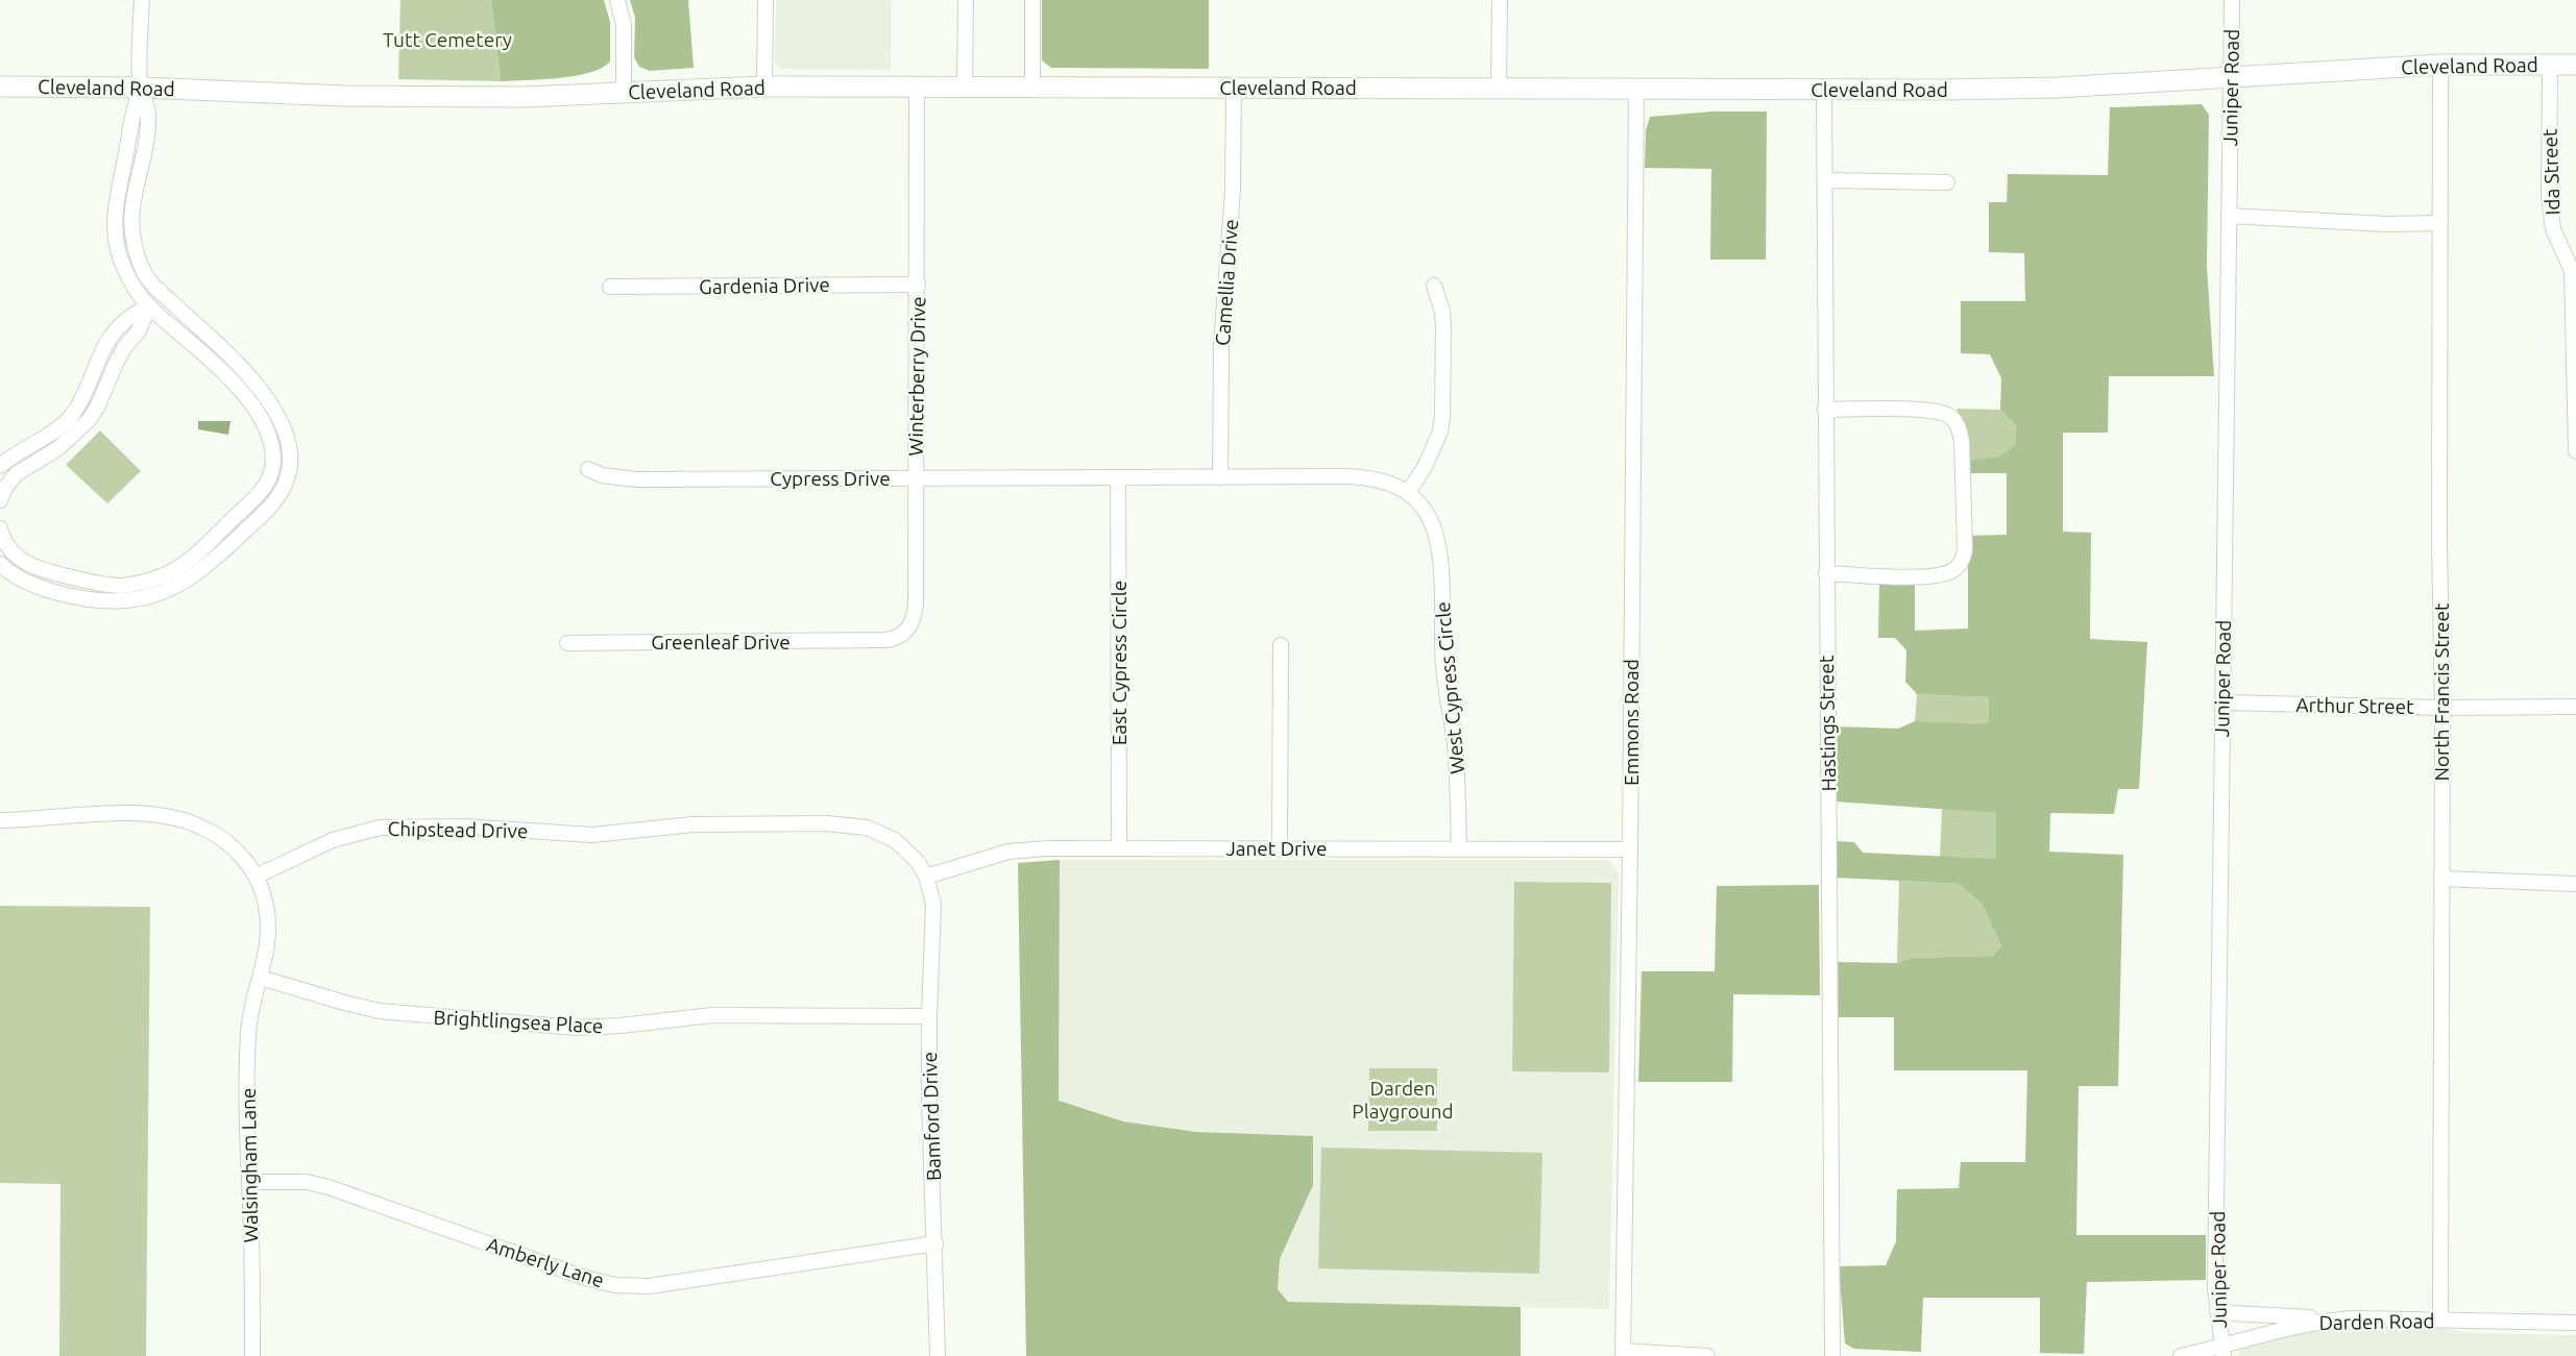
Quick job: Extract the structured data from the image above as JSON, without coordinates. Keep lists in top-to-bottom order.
{
  "streets": {
    "main road": ["Cleveland Road"],
    "street": [
      "Juniper Road",
      "Ida Street",
      "Camellia Drive",
      "Gardenia Drive",
      "Winterberry Drive",
      "Cypress Drive",
      "Greenleaf Drive",
      "East Cypress Circle",
      "West Cypress Circle",
      "North Francis Street",
      "Arthur Street",
      "Emmons Road",
      "Hastings Street",
      "Chipstead Drive",
      "Janet Drive",
      "Brightlingsea Place",
      "Bamford Drive",
      "Walsingham Lane",
      "Amberly Lane",
      "Darden Road"
    ]
  },
  "crossings": [
    ["Cleveland Road", "Juniper Road"],
    ["Cleveland Road", "Ida Street"],
    ["Cleveland Road", "Camellia Drive"],
    ["Cleveland Road", "Winterberry Drive"],
    ["Cleveland Road", "North Francis Street"],
    ["Cleveland Road", "Emmons Road"],
    ["Cleveland Road", "Hastings Street"],
    ["Juniper Road", "Arthur Street"],
    ["Juniper Road", "Darden Road"],
    ["Camellia Drive", "Cypress Drive"],
    ["Gardenia Drive", "Winterberry Drive"],
    ["Winterberry Drive", "Cypress Drive"],
    ["Winterberry Drive", "Greenleaf Drive"],
    ["Cypress Drive", "East Cypress Circle"],
    ["Cypress Drive", "West Cypress Circle"],
    ["East Cypress Circle", "Janet Drive"],
    ["West Cypress Circle", "Janet Drive"],
    ["North Francis Street", "Arthur Street"],
    ["North Francis Street", "Darden Road"],
    ["Emmons Road", "Janet Drive"],
    ["Chipstead Drive", "Janet Drive"],
    ["Chipstead Drive", "Bamford Drive"],
    ["Janet Drive", "Bamford Drive"],
    ["Brightlingsea Place", "Bamford Drive"],
    ["Brightlingsea Place", "Walsingham Lane"],
    ["Bamford Drive", "Amberly Lane"],
    ["Walsingham Lane", "Amberly Lane"]
  ],
  "parks": ["Tutt Cemetery", "Darden Playground"]
}
